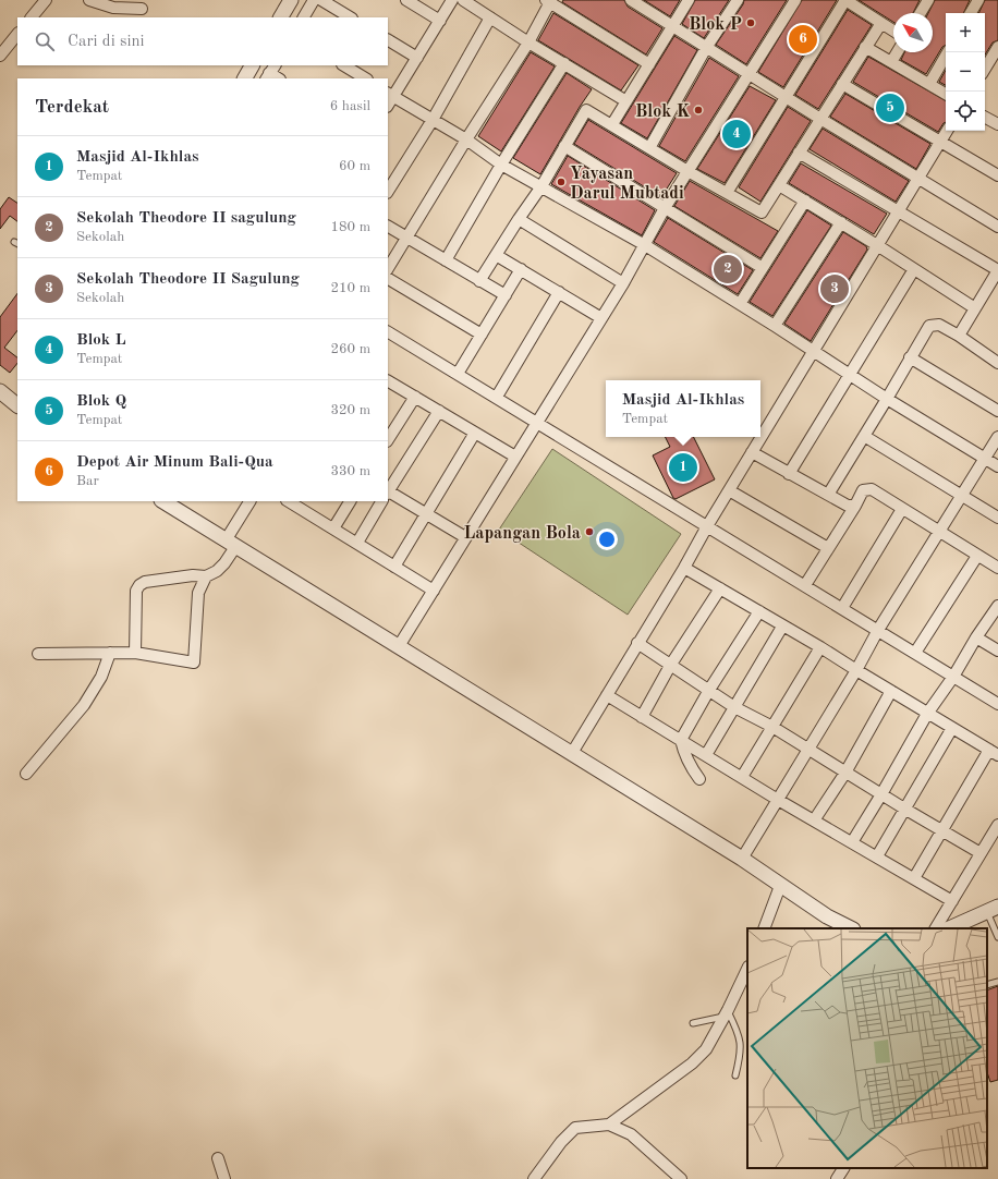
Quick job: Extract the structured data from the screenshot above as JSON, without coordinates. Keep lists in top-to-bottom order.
{
  "places": [
    "Blok P",
    "Blok K",
    "Yayasan Darul Mubtadi",
    "Lapangan Bola"
  ],
  "north": "top left",
  "page": {
    "map_buttons": ["+", "−"],
    "search": "Cari di sini",
    "pins": [
      "6",
      "5",
      "4",
      "2",
      "3",
      "1"
    ],
    "heading": ["Terdekat", "6 hasil"],
    "list": [
      {
        "mark": "1",
        "name": "Masjid Al-Ikhlas",
        "note": "Tempat",
        "value": "60 m"
      },
      {
        "mark": "2",
        "name": "Sekolah Theodore II sagulung",
        "note": "Sekolah",
        "value": "180 m"
      },
      {
        "mark": "3",
        "name": "Sekolah Theodore II Sagulung",
        "note": "Sekolah",
        "value": "210 m"
      },
      {
        "mark": "4",
        "name": "Blok L",
        "note": "Tempat",
        "value": "260 m"
      },
      {
        "mark": "5",
        "name": "Blok Q",
        "note": "Tempat",
        "value": "320 m"
      },
      {
        "mark": "6",
        "name": "Depot Air Minum Bali-Qua",
        "note": "Bar",
        "value": "330 m"
      }
    ],
    "popup": ["Masjid Al-Ikhlas", "Tempat"]
  }
}
